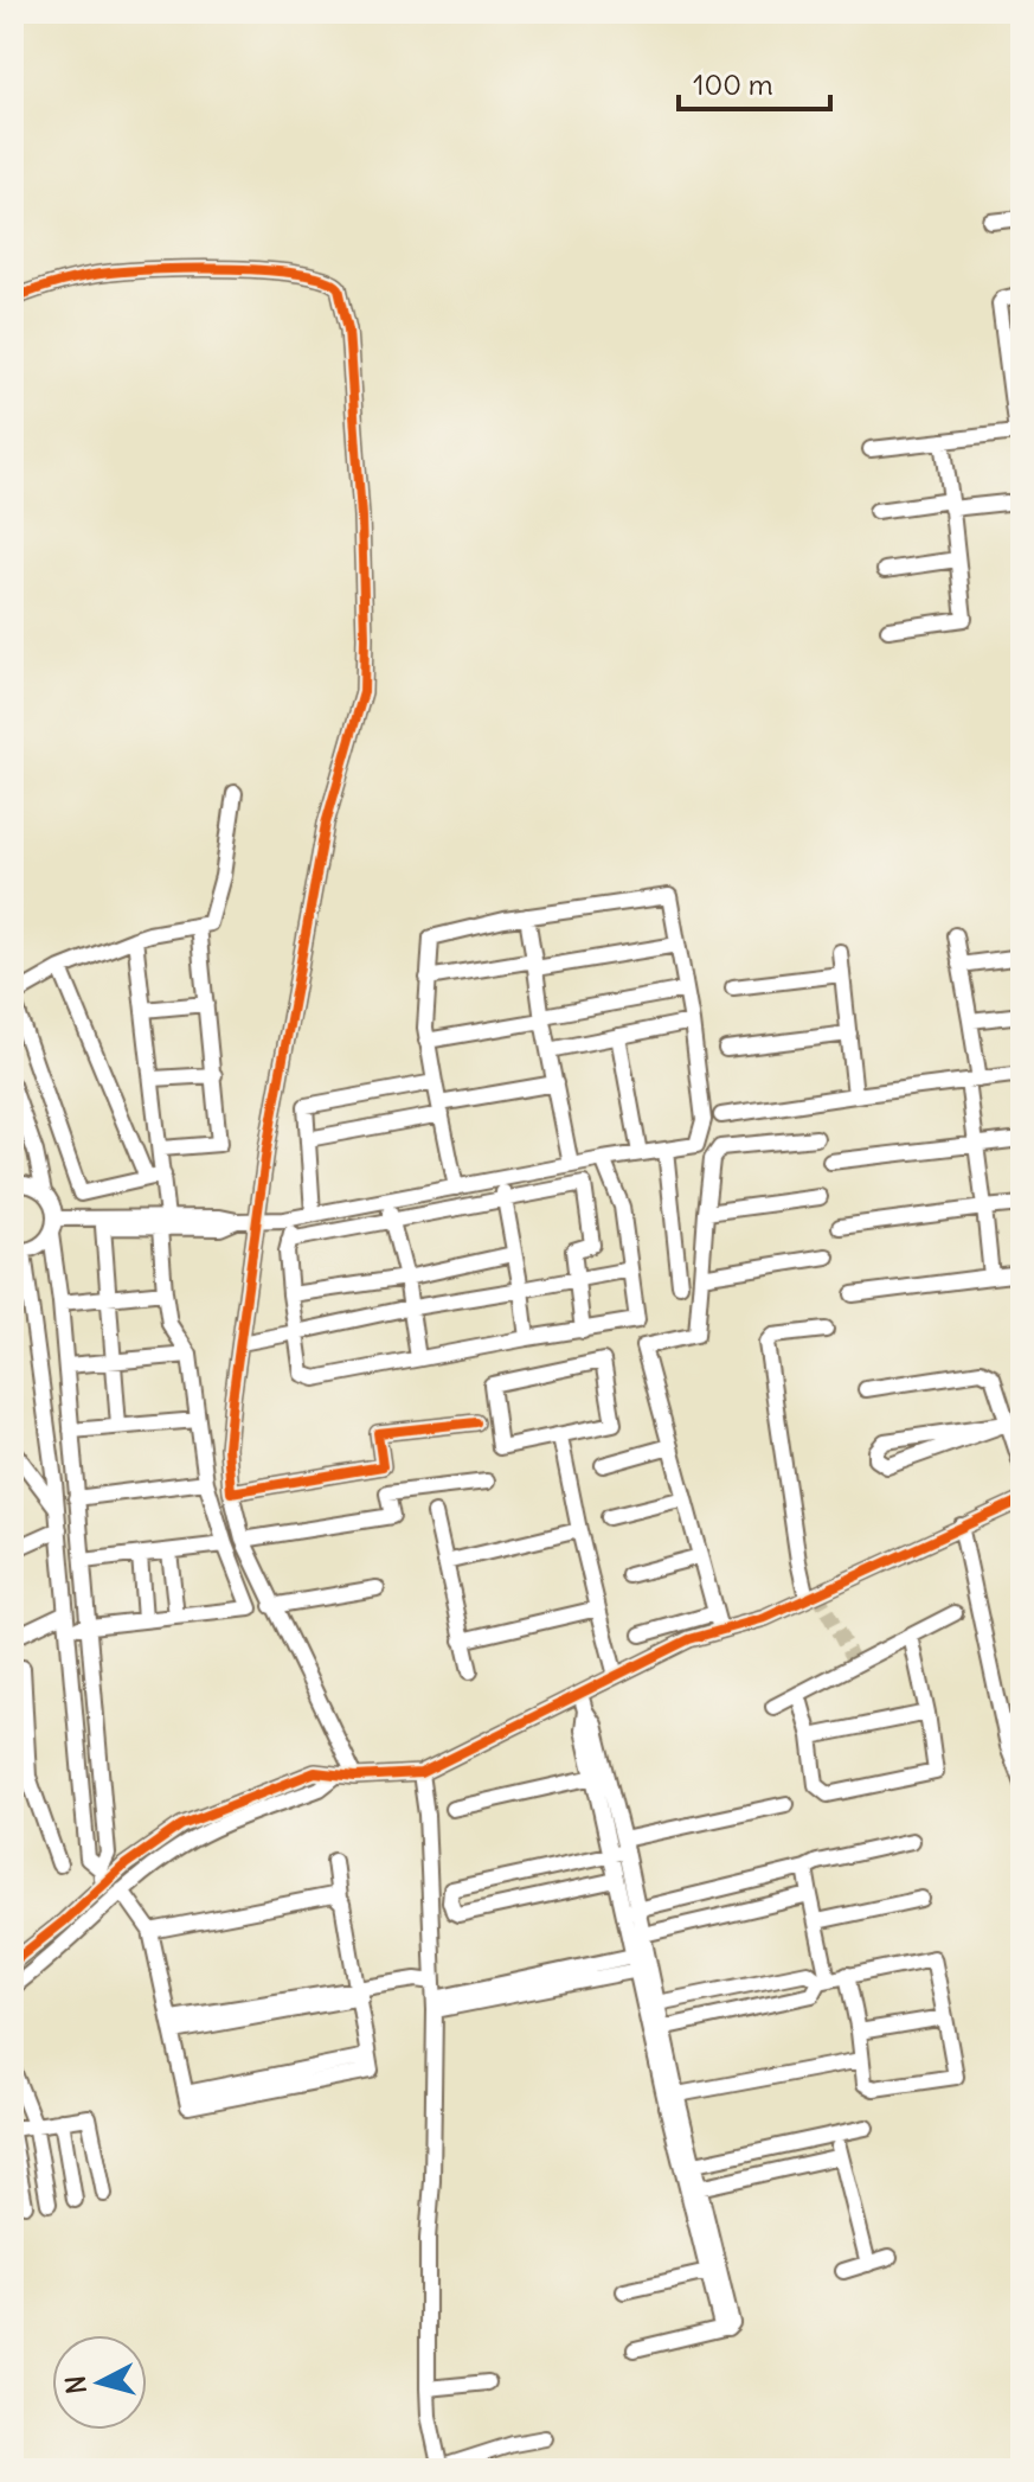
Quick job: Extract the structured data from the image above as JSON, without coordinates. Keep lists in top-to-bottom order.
{
  "scale_bar": "100 m",
  "north": "left"
}
